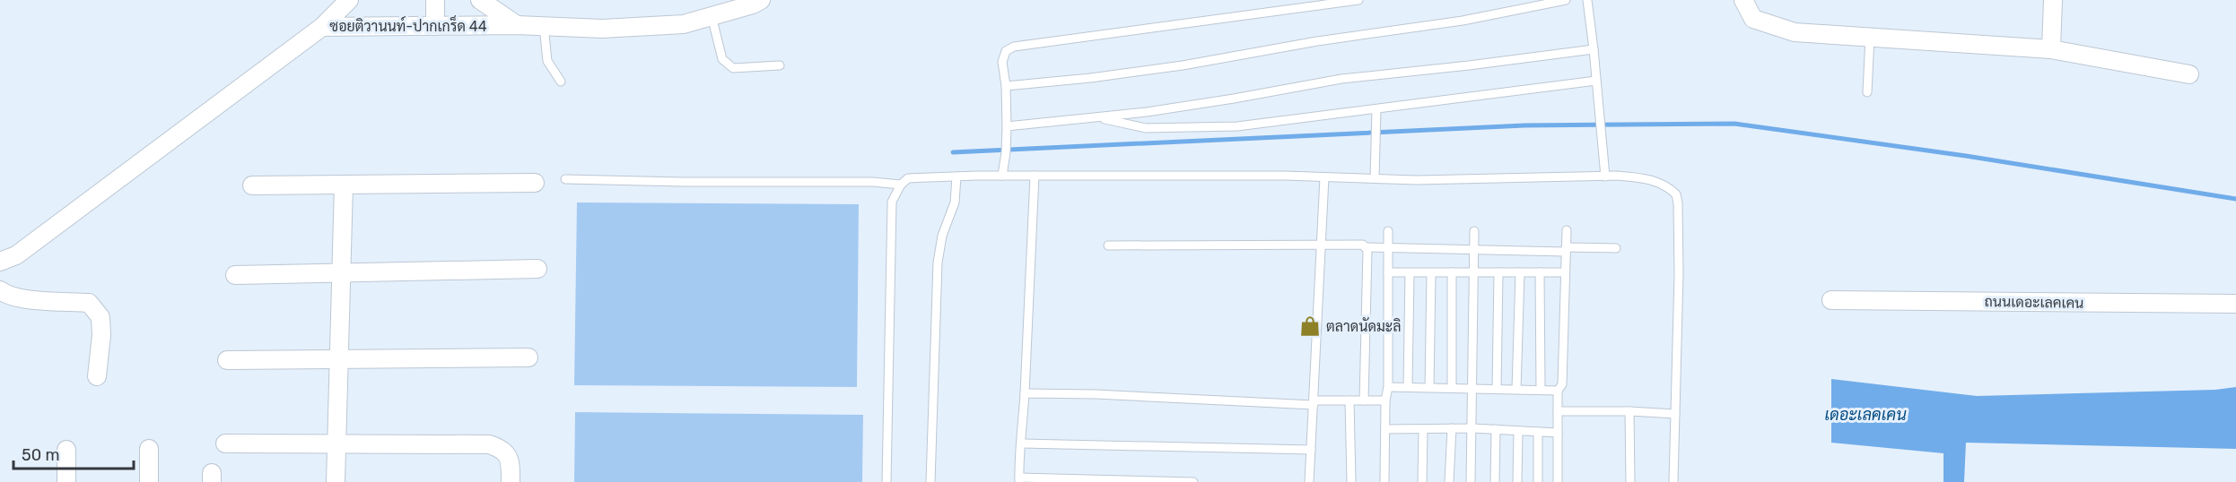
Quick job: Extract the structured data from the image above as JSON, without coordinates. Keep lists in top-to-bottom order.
{
  "streets": {
    "street": ["ซอยติวานนท์-ปากเกร็ด 44", "ถนนเดอะเลคเคน"]
  },
  "water": ["เดอะเลคเคน"],
  "places": {
    "shop": ["ตลาดนัดมะลิ"]
  },
  "scale_bar": "50 m"
}
